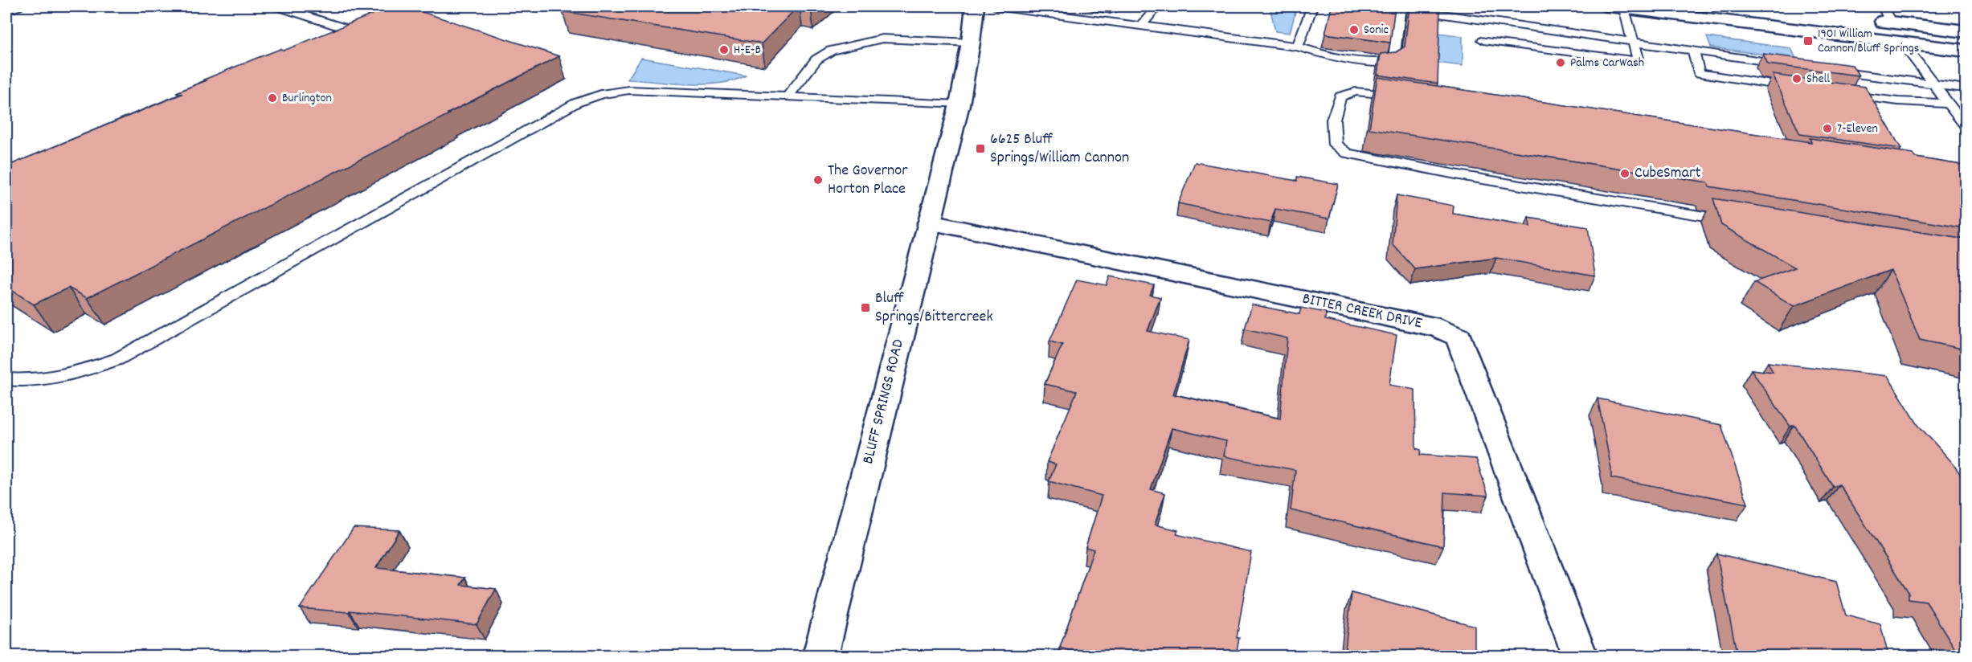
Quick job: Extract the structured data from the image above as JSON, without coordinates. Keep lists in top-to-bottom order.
{
  "streets": {
    "street": ["BITTER CREEK DRIVE", "BLUFF SPRINGS ROAD"]
  },
  "crossings": [
    ["BITTER CREEK DRIVE", "BLUFF SPRINGS ROAD"]
  ],
  "places": {
    "other": [
      "Sonic",
      "H-E-B",
      "Palms CarWash",
      "Shell",
      "Burlington",
      "7-Eleven",
      "CubeSmart",
      "The Governor Horton Place"
    ],
    "transit": ["1901 William Cannon/Bluff Springs", "6625 Bluff Springs/William Cannon", "Bluff Springs/Bittercreek"]
  }
}
